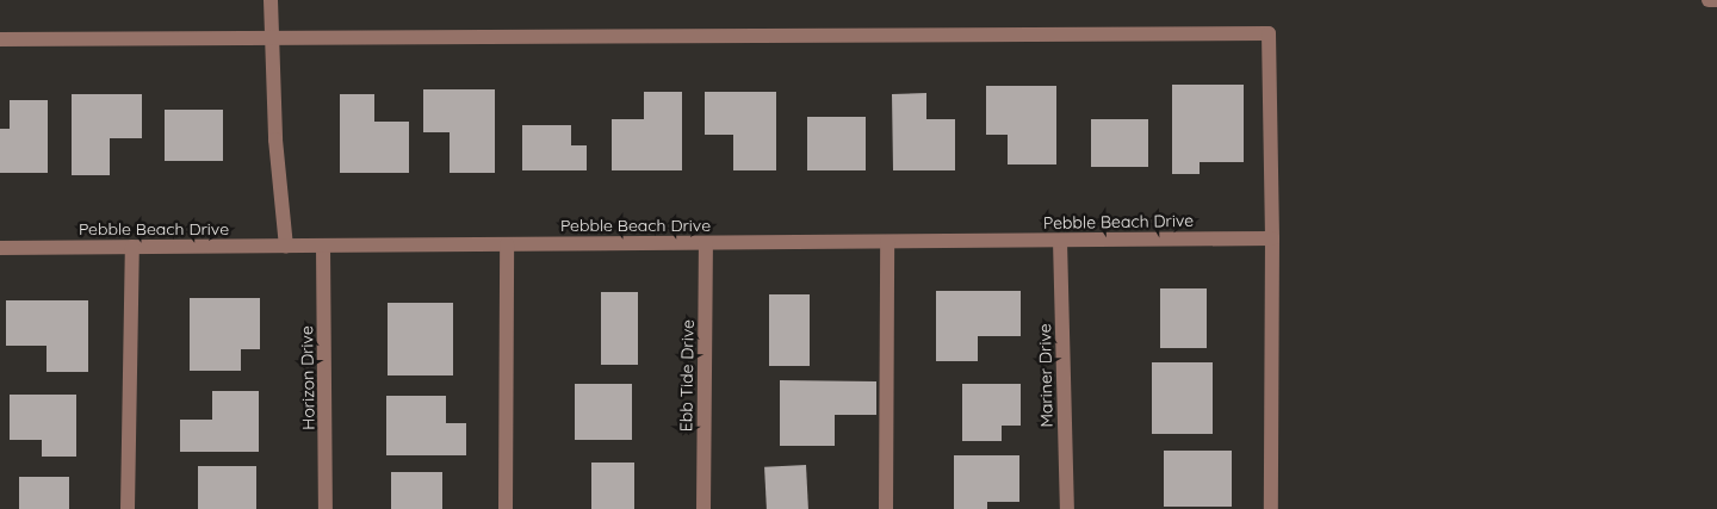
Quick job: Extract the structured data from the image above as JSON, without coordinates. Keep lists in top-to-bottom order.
{
  "streets": {
    "street": [
      "Pebble Beach Drive",
      "Ebb Tide Drive",
      "Mariner Drive",
      "Horizon Drive"
    ]
  },
  "crossings": [
    ["Pebble Beach Drive", "Ebb Tide Drive"],
    ["Pebble Beach Drive", "Mariner Drive"],
    ["Pebble Beach Drive", "Horizon Drive"]
  ]
}
